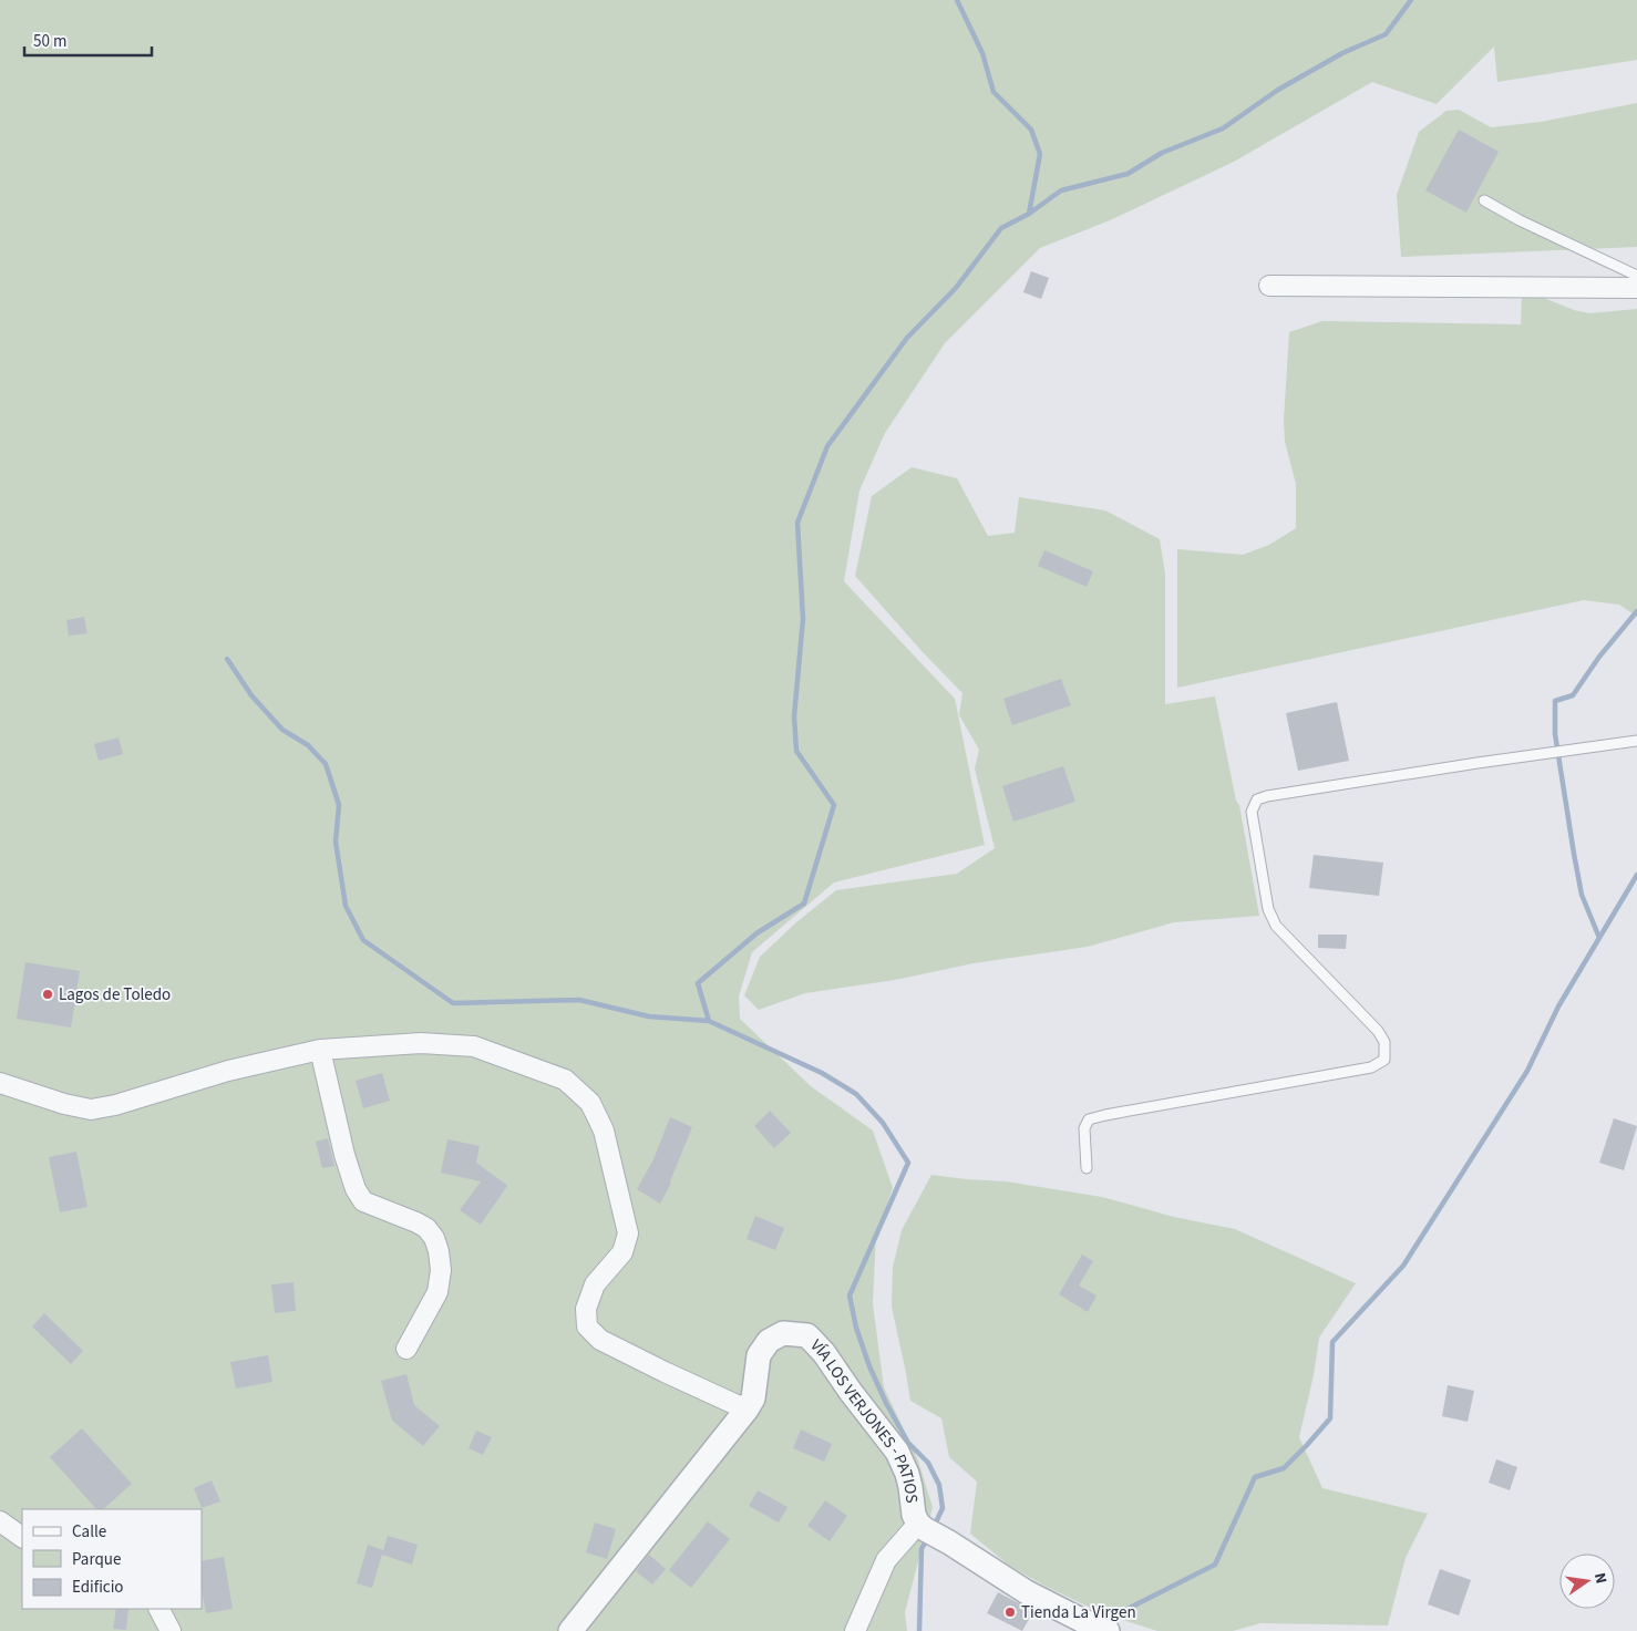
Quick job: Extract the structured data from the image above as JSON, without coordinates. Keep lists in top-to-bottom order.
{
  "streets": {
    "street": ["VÍA LOS VERJONES - PATIOS"]
  },
  "places": ["Lagos de Toledo", "Tienda La Virgen"],
  "legend": ["Calle", "Parque", "Edificio"],
  "scale_bar": "50 m",
  "north": "right"
}
